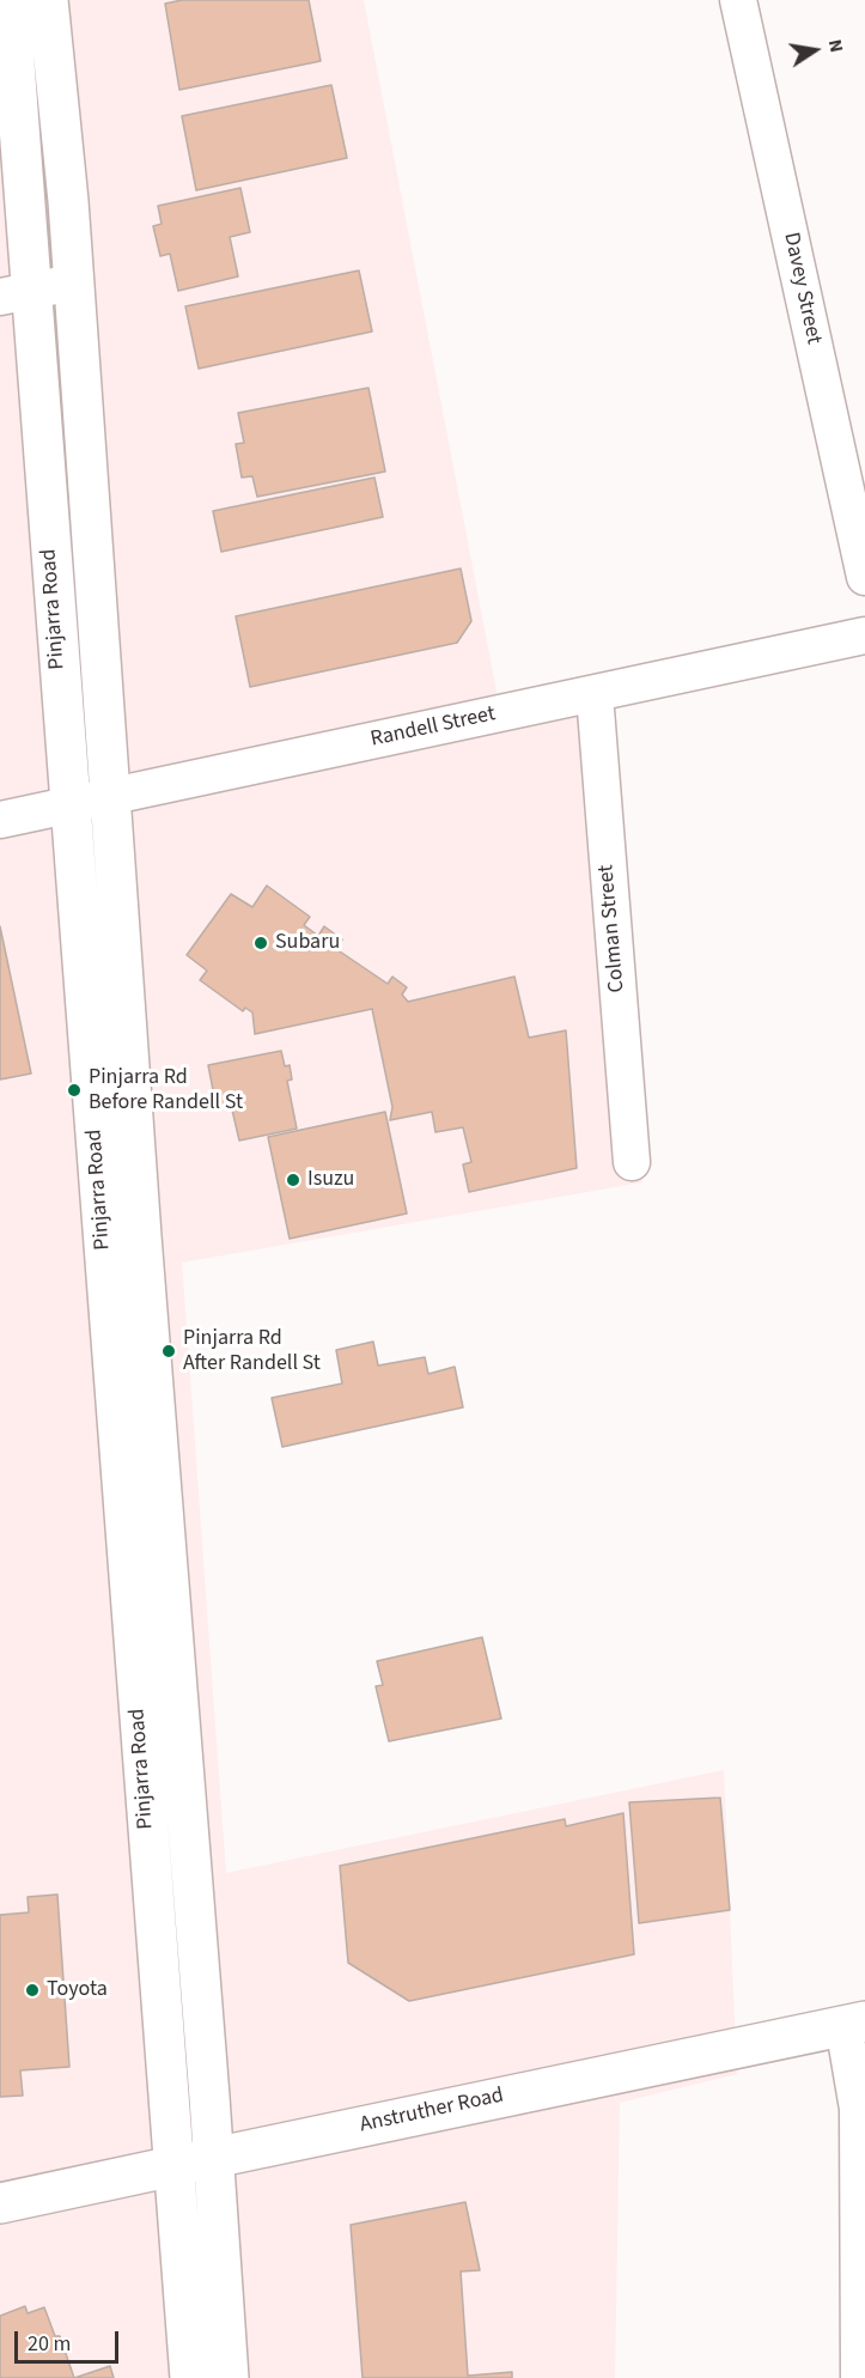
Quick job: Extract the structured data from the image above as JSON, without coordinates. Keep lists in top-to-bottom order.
{
  "streets": {
    "main road": ["Pinjarra Road", "Anstruther Road"],
    "street": ["Davey Street", "Randell Street", "Colman Street"]
  },
  "crossings": [
    ["Pinjarra Road", "Randell Street"],
    ["Pinjarra Road", "Anstruther Road"],
    ["Randell Street", "Colman Street"]
  ],
  "places": [
    "Subaru",
    "Pinjarra Rd Before Randell St",
    "Isuzu",
    "Pinjarra Rd After Randell St",
    "Toyota"
  ],
  "scale_bar": "20 m",
  "north": "right"
}
